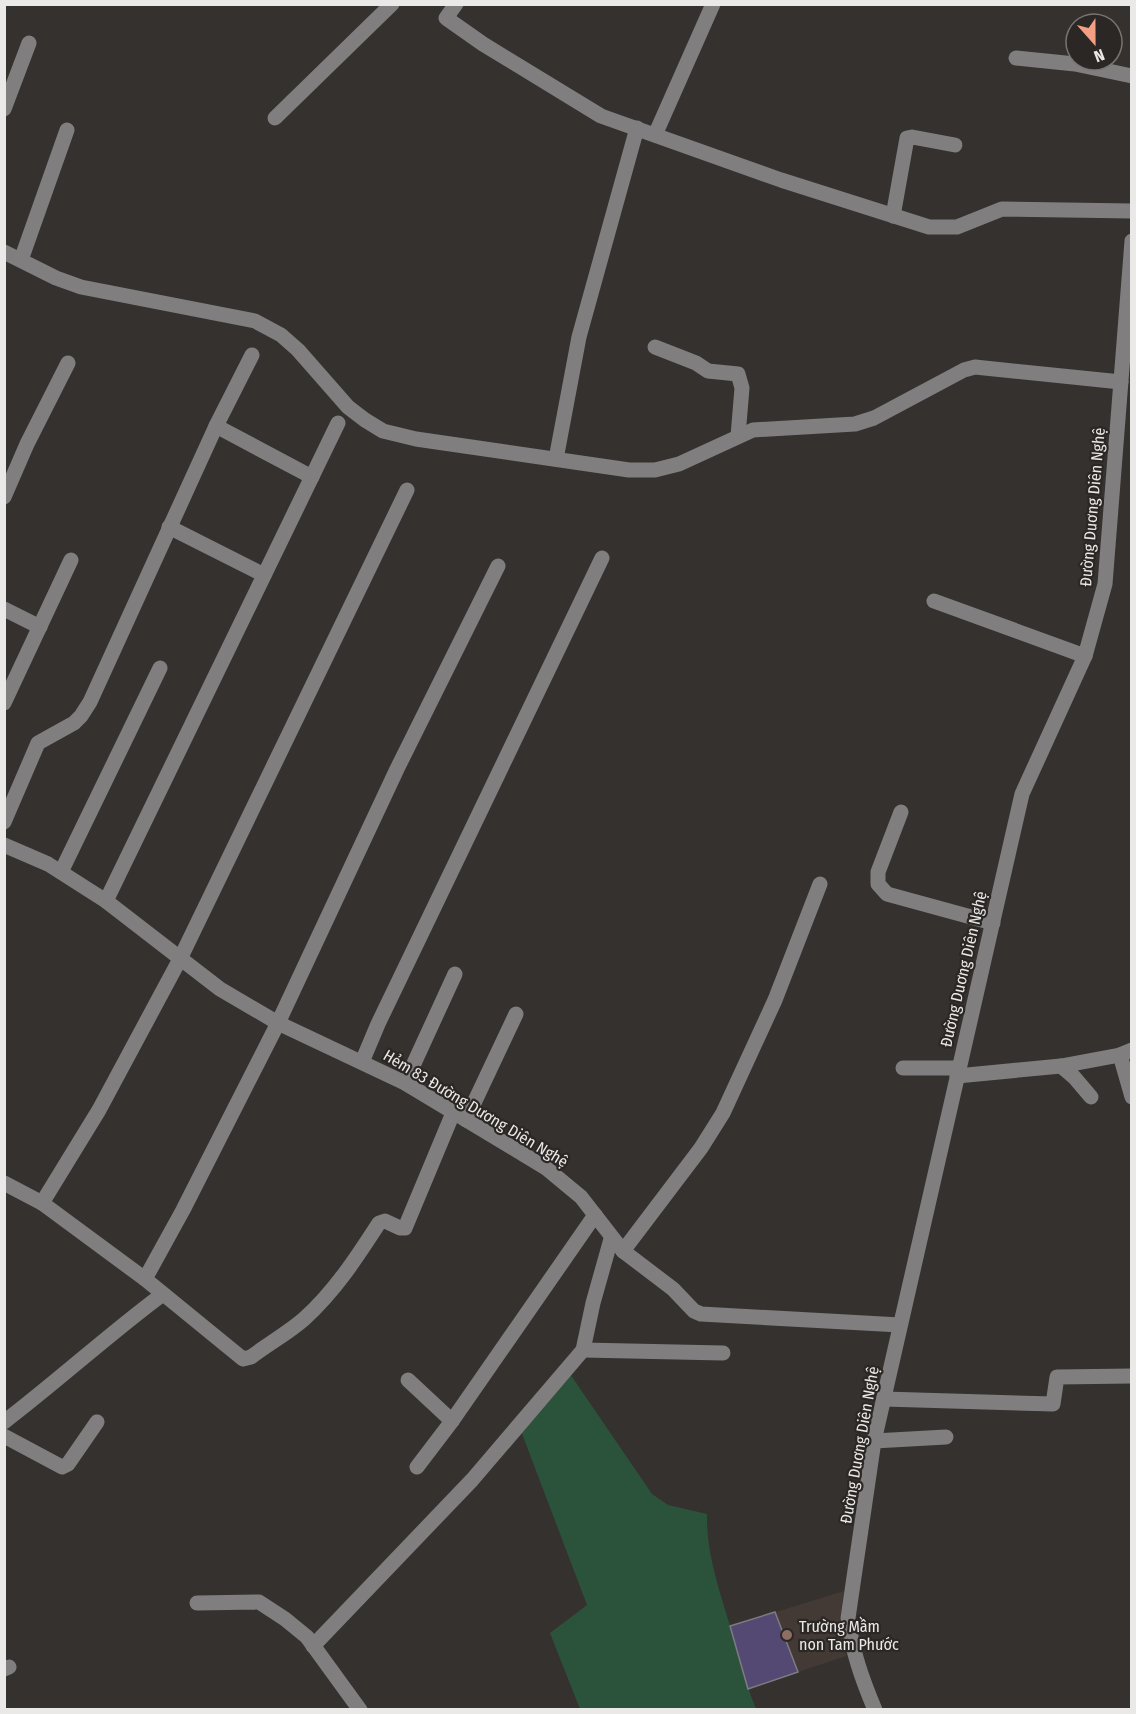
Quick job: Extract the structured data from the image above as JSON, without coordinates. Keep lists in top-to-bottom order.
{
  "streets": {
    "street": ["Đường Duơng Diên Nghệ", "Hẻm 83 Đường Dương Diên Nghệ"]
  },
  "crossings": [
    ["Đường Duơng Diên Nghệ", "Hẻm 83 Đường Dương Diên Nghệ"]
  ],
  "places": ["Trường Mầm non Tam Phước"],
  "north": "bottom"
}
